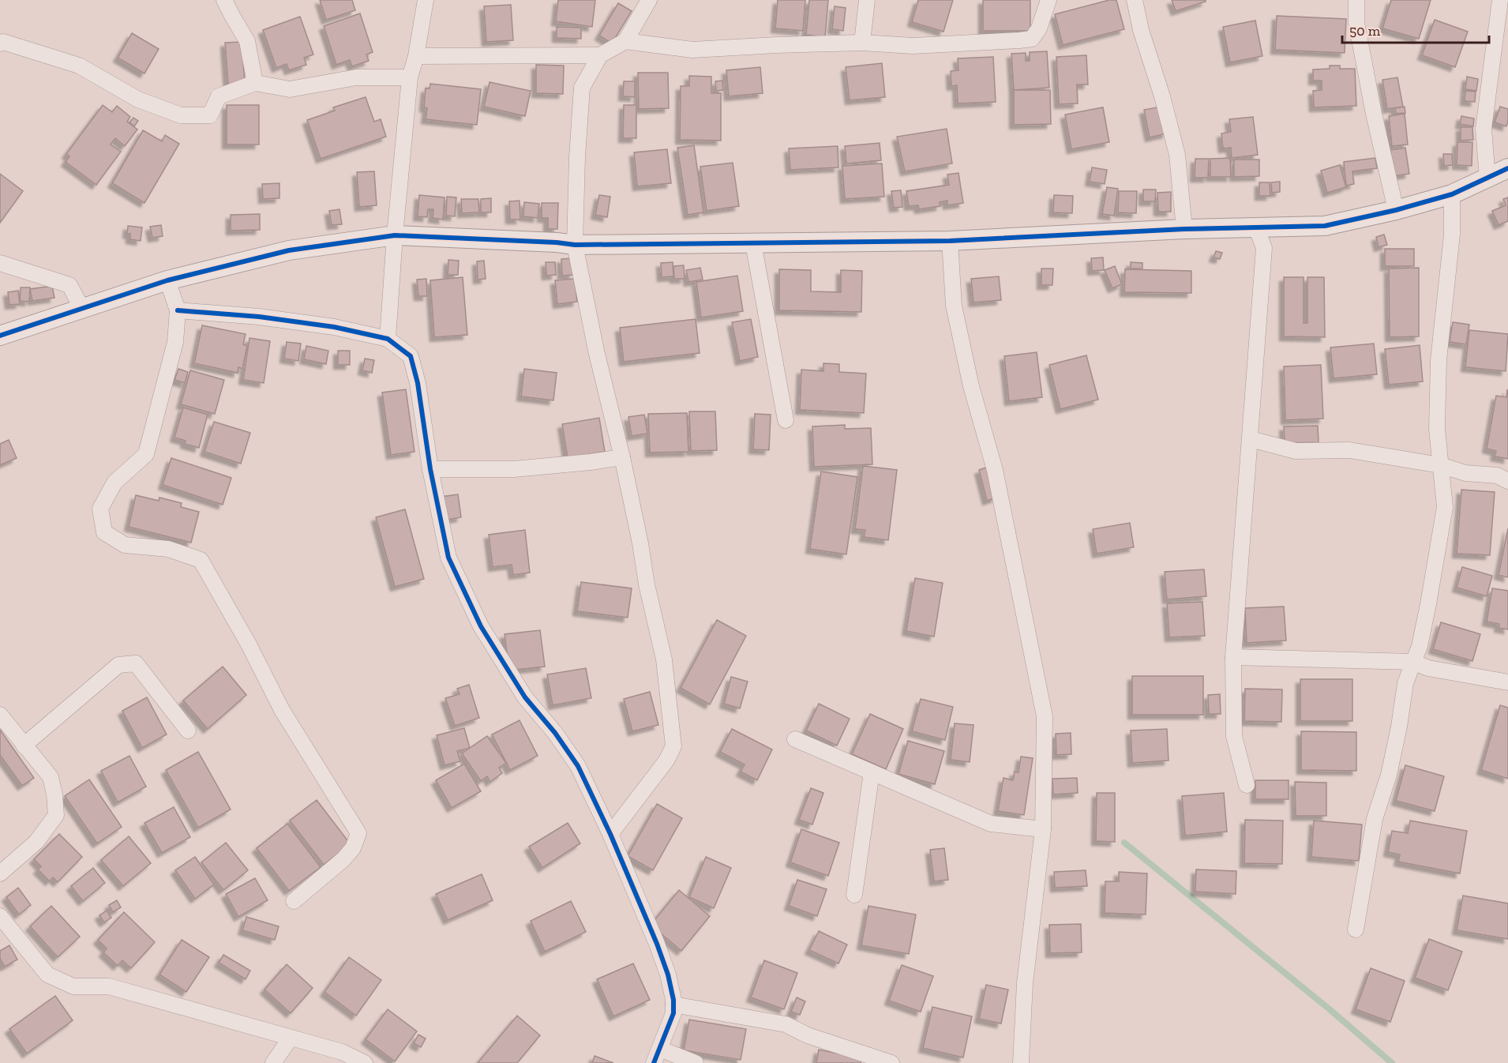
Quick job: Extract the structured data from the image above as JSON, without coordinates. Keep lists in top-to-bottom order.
{
  "scale_bar": "50 m"
}
